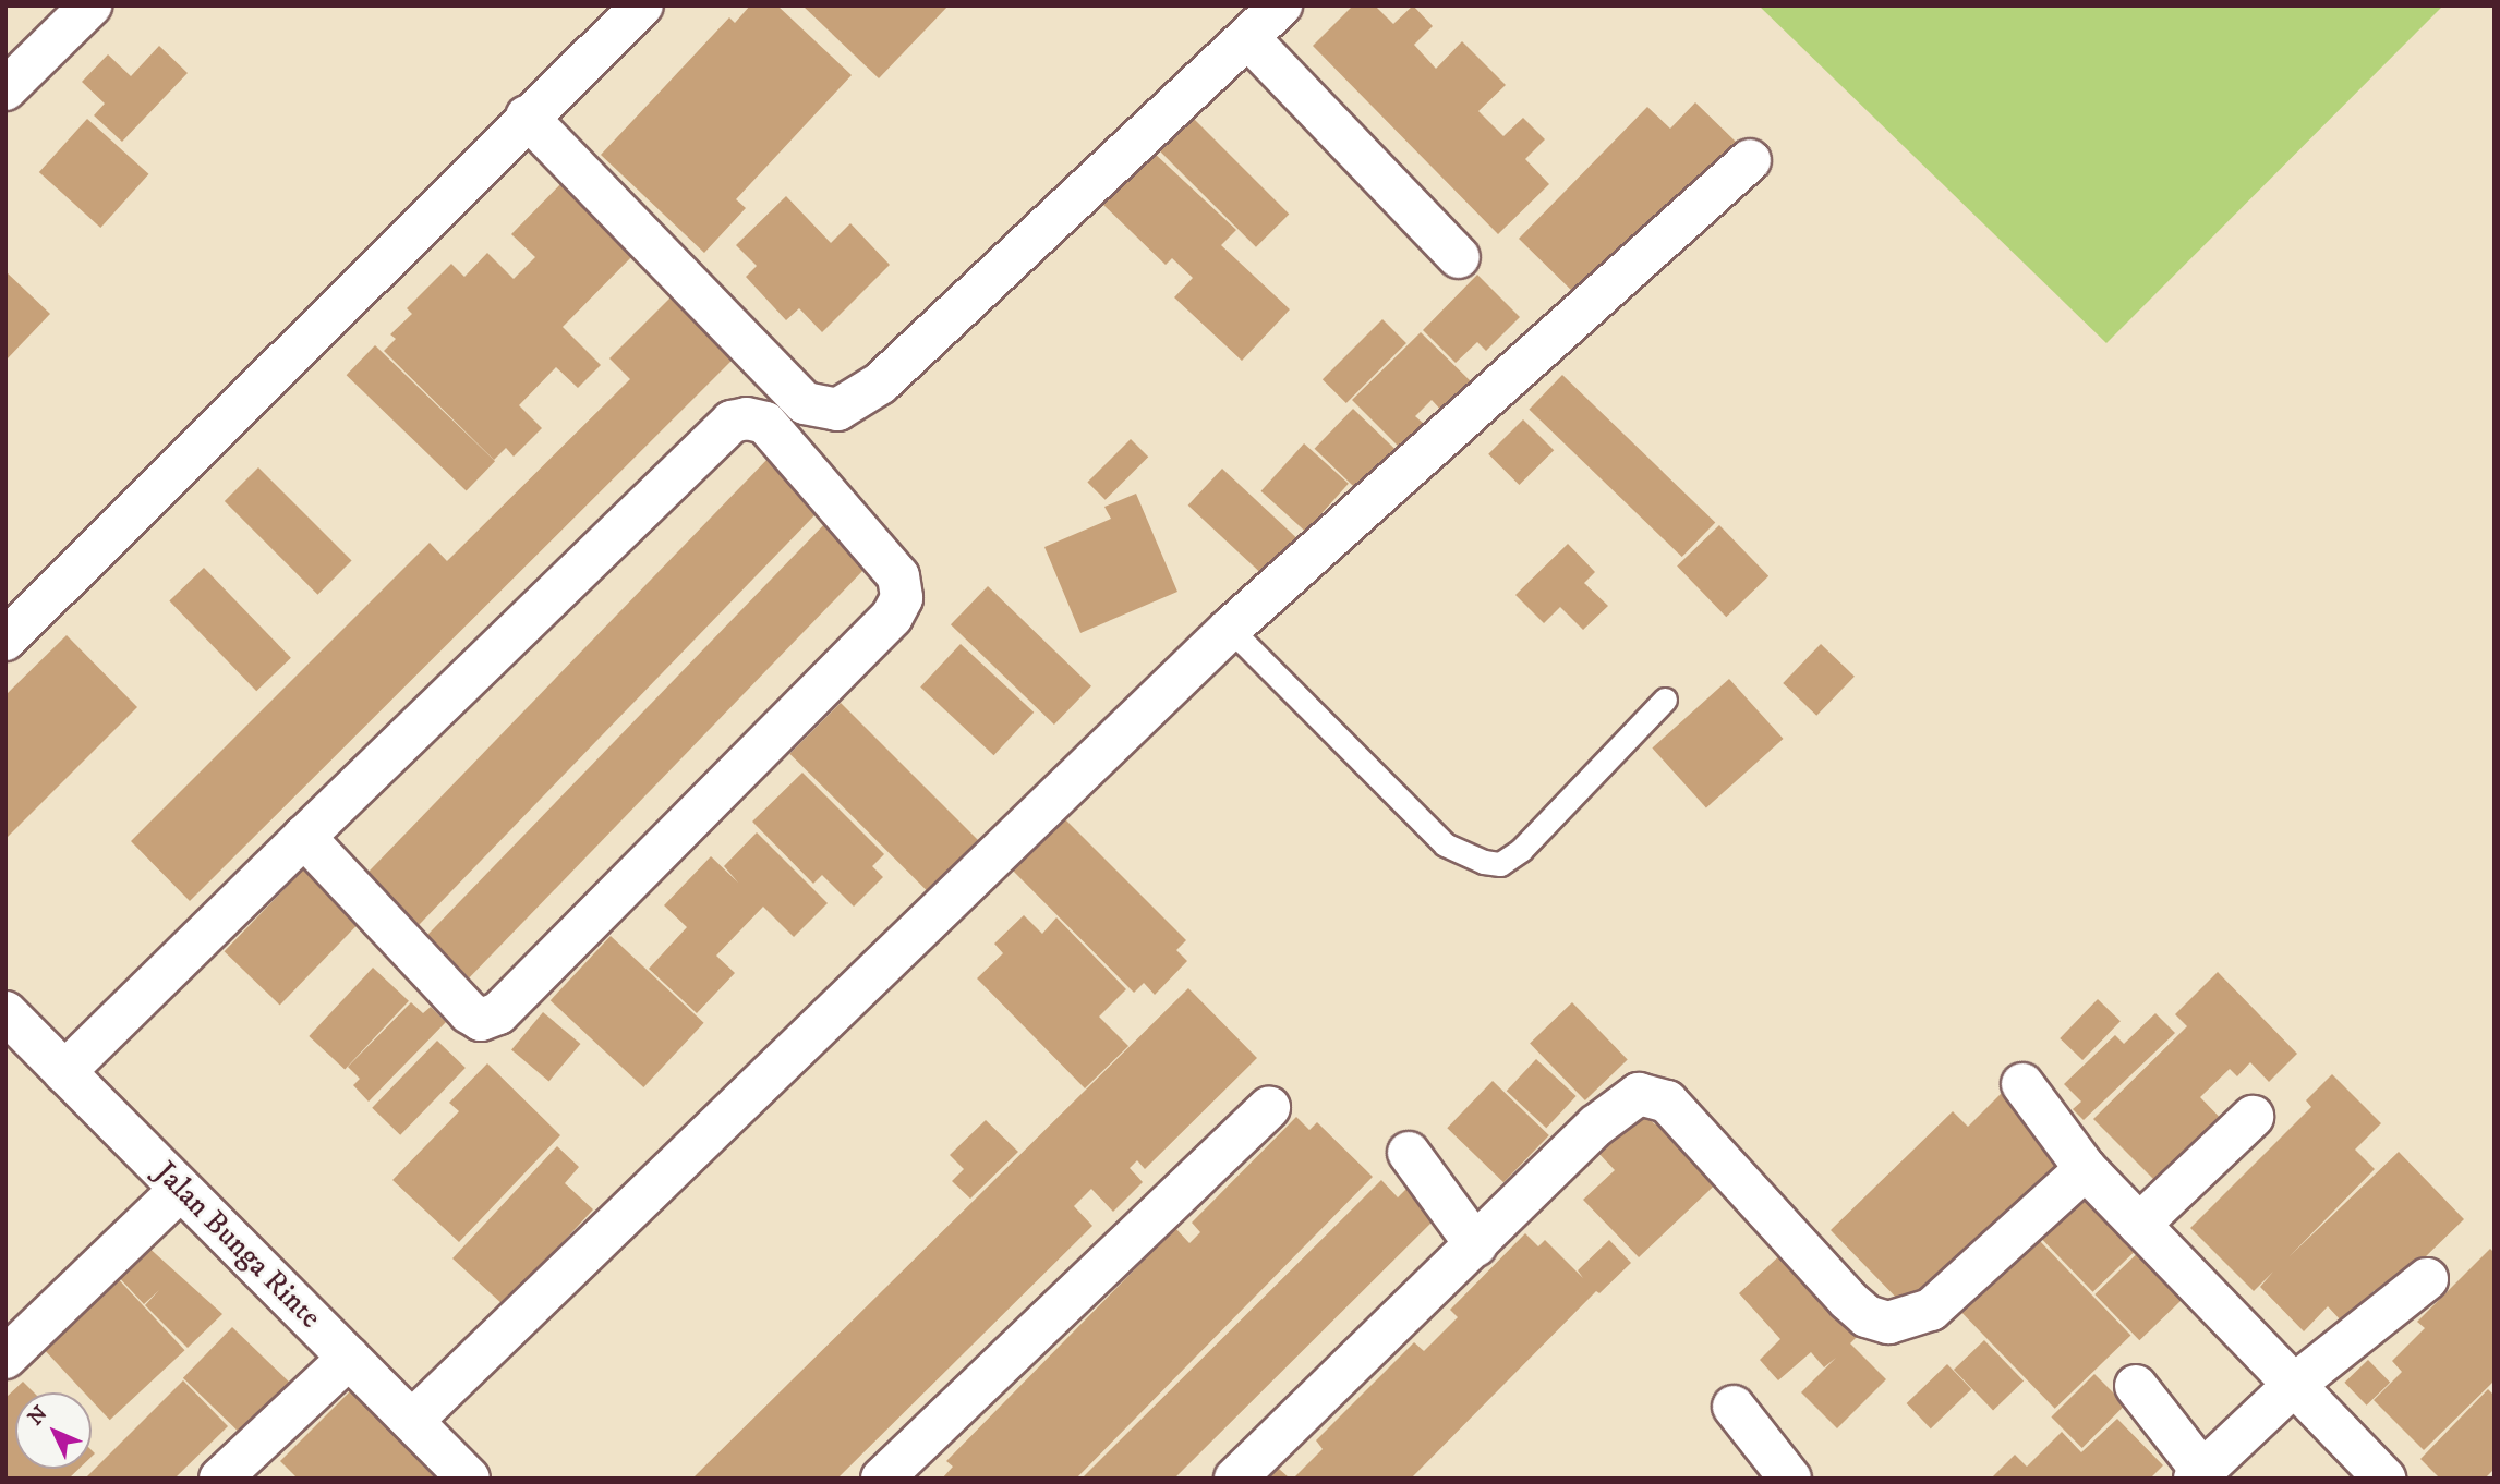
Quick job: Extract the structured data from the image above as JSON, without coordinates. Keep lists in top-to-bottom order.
{
  "streets": {
    "street": ["Jalan Bunga Rinte"]
  },
  "north": "top left"
}
